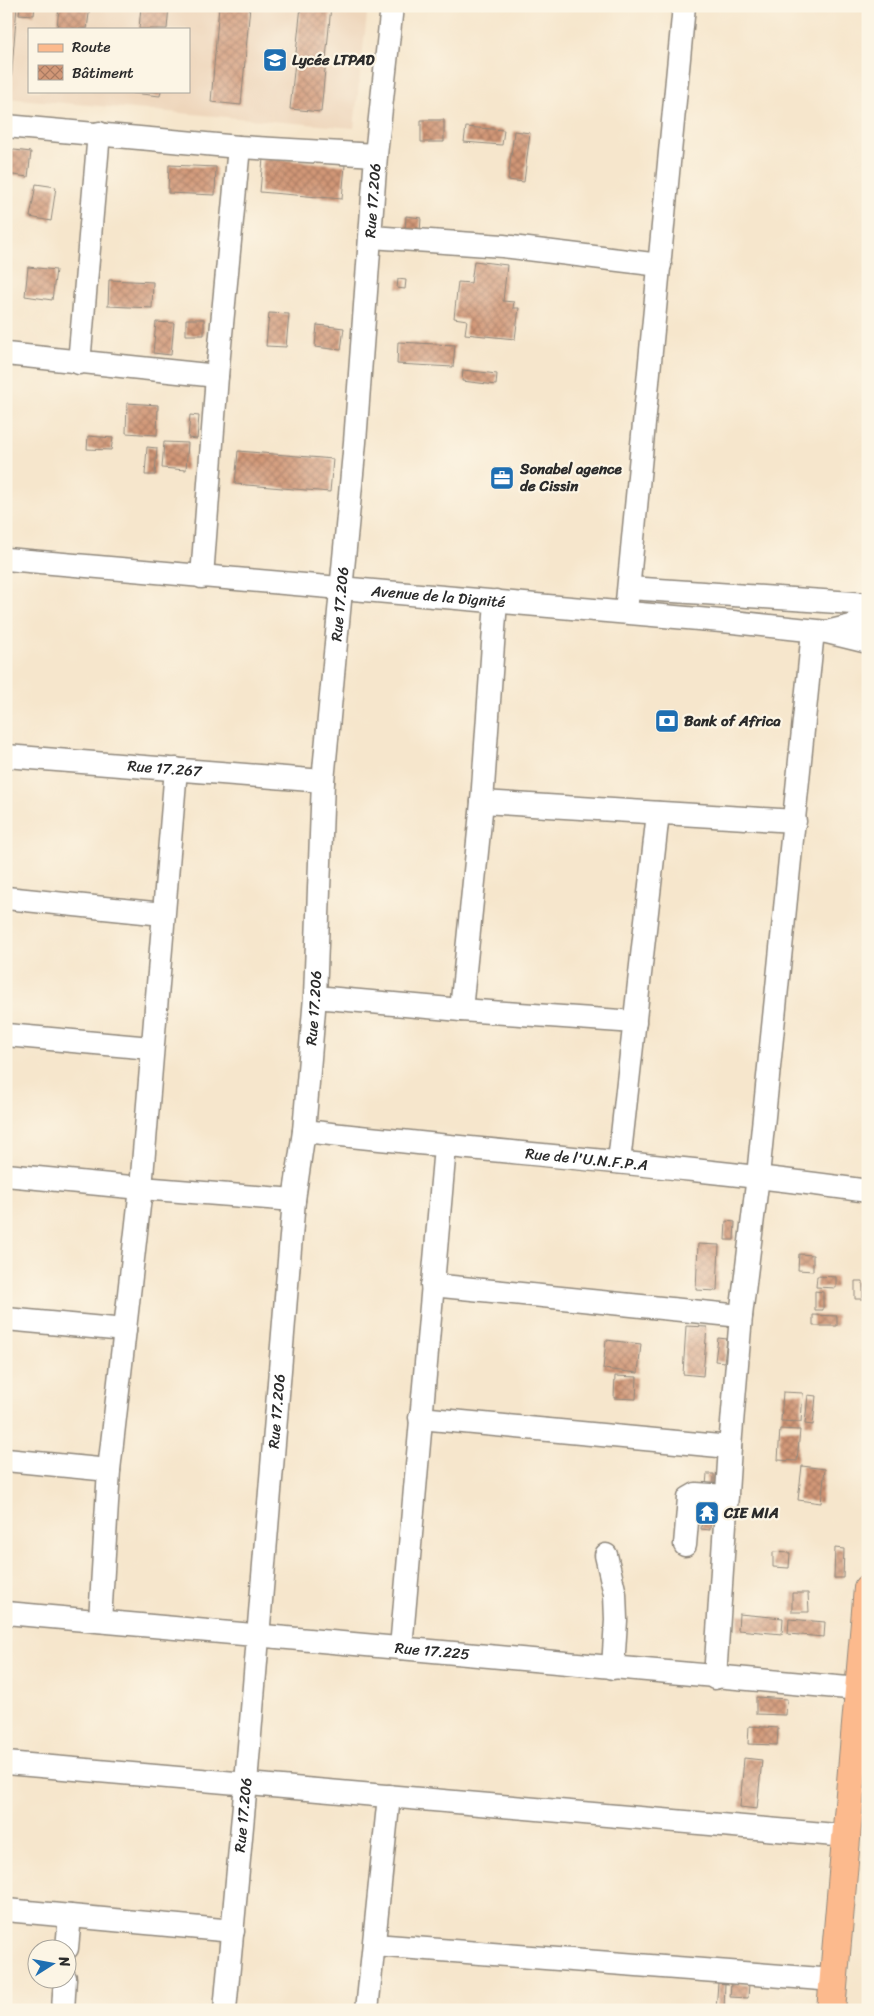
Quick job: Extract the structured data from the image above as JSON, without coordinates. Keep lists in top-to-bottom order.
{
  "streets": {
    "street": [
      "Rue 17.206",
      "Avenue de la Dignité",
      "Rue 17.267",
      "Rue de l'U.N.F.P.A",
      "Rue 17.225"
    ]
  },
  "crossings": [
    ["Rue 17.206", "Avenue de la Dignité"],
    ["Rue 17.206", "Rue 17.267"],
    ["Rue 17.206", "Rue de l'U.N.F.P.A"],
    ["Rue 17.206", "Rue 17.225"]
  ],
  "places": {
    "school or university": ["Lycée LTPAD"],
    "office": ["Sonabel agence de Cissin"],
    "bank": ["Bank of Africa"],
    "temple": ["CIE MIA"]
  },
  "legend": ["Route", "Bâtiment"],
  "north": "right"
}
